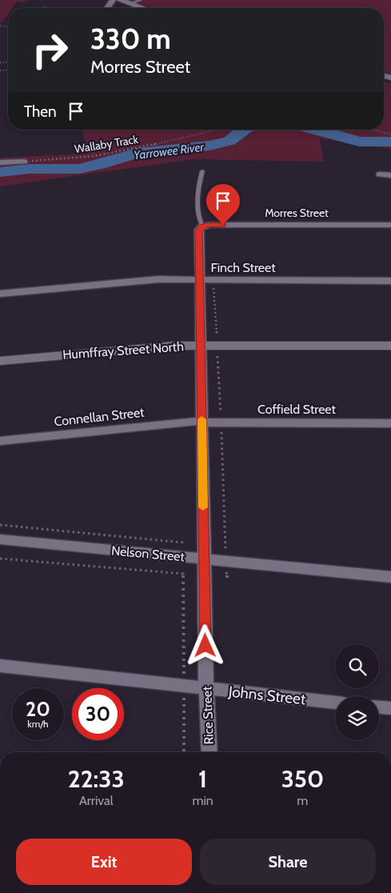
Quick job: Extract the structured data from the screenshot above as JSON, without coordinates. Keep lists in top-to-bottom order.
{
  "streets": {
    "street": [
      "Morres Street",
      "Finch Street",
      "Humffray Street North",
      "Coffield Street",
      "Connellan Street",
      "Nelson Street",
      "Johns Street",
      "Rice Street"
    ],
    "path": ["Wallaby Track"]
  },
  "crossings": [
    ["Morres Street", "Rice Street"],
    ["Finch Street", "Rice Street"],
    ["Humffray Street North", "Rice Street"],
    ["Coffield Street", "Connellan Street"],
    ["Coffield Street", "Rice Street"],
    ["Connellan Street", "Rice Street"],
    ["Nelson Street", "Rice Street"],
    ["Johns Street", "Rice Street"]
  ],
  "water": ["Yarrowee River"],
  "page": {
    "turn": ["330 m", "Morres Street"],
    "then": "Then",
    "speed": "20 km/h",
    "limit": "30",
    "eta": [
      "22:33",
      "Arrival",
      "1",
      "min",
      "350",
      "m"
    ],
    "buttons": ["Exit", "Share"]
  }
}
